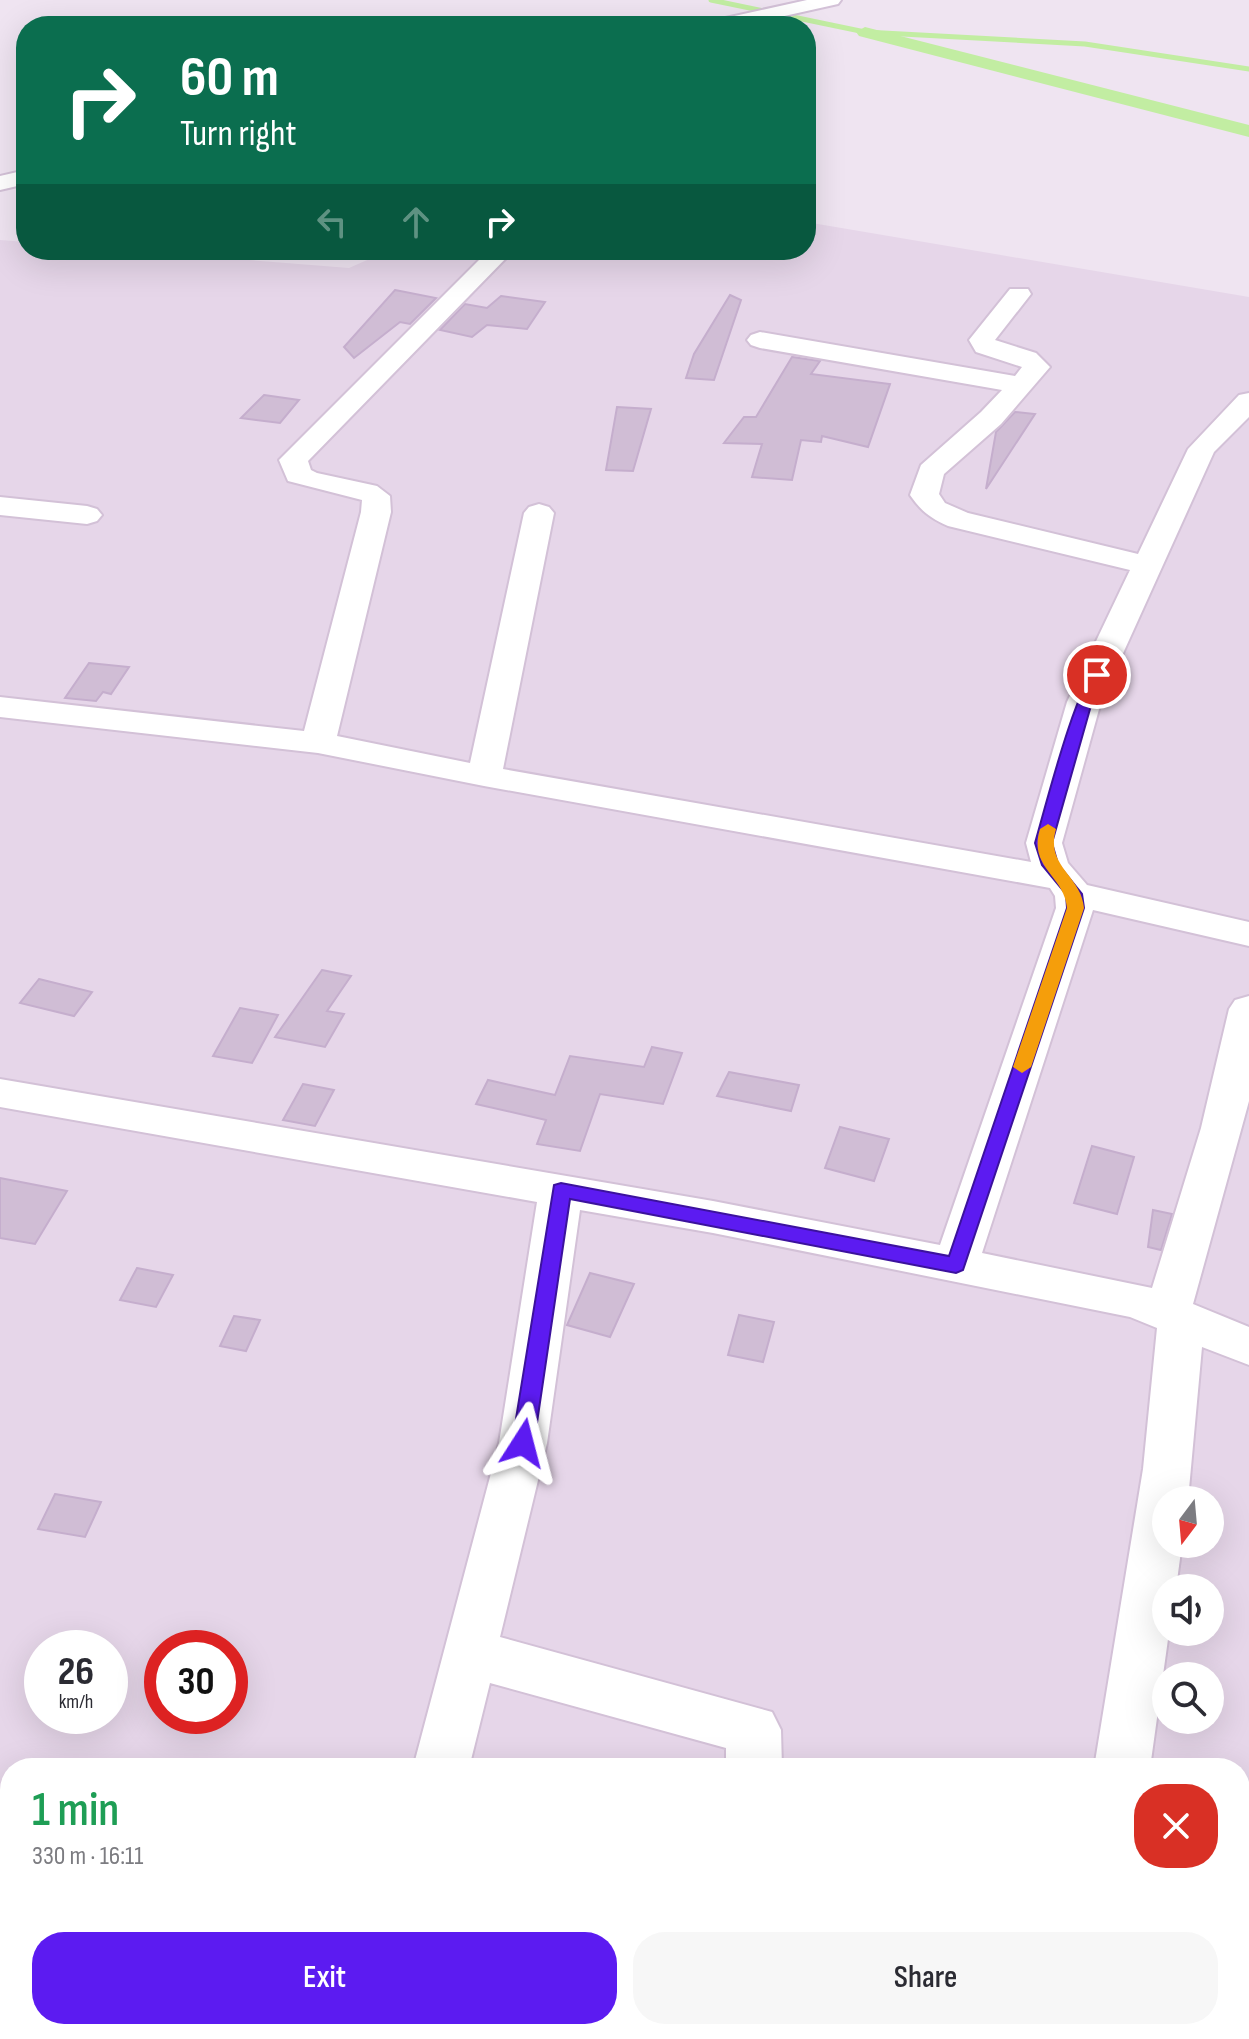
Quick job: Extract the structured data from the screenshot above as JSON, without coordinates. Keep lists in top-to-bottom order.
{
  "north": "bottom",
  "page": {
    "turn": ["60 m", "Turn right"],
    "speed": "26 km/h",
    "limit": "30",
    "heading": ["1 min", "330 m · 16:11"],
    "buttons": ["Exit", "Share"]
  }
}
